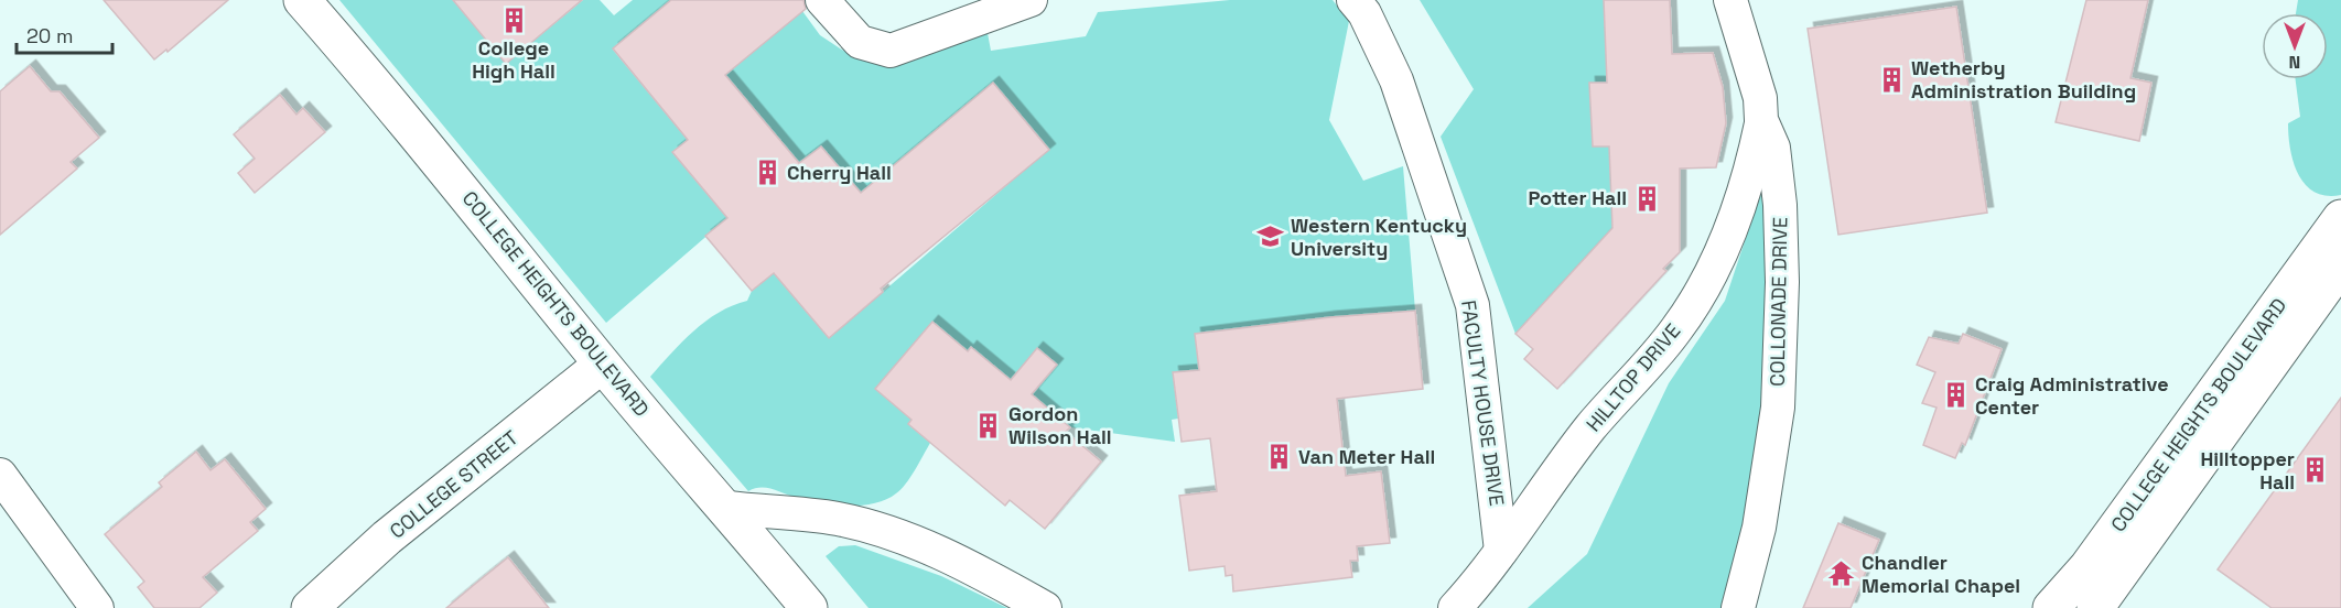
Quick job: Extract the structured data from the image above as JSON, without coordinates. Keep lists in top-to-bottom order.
{
  "streets": {
    "street": [
      "COLLONADE DRIVE",
      "COLLEGE HEIGHTS BOULEVARD",
      "HILLTOP DRIVE",
      "FACULTY HOUSE DRIVE",
      "COLLEGE STREET"
    ]
  },
  "crossings": [
    ["COLLONADE DRIVE", "HILLTOP DRIVE"],
    ["COLLEGE HEIGHTS BOULEVARD", "COLLEGE STREET"],
    ["HILLTOP DRIVE", "FACULTY HOUSE DRIVE"]
  ],
  "places": {
    "building": [
      "College High Hall",
      "Wetherby Administration Building",
      "Cherry Hall",
      "Potter Hall",
      "Craig Administrative Center",
      "Gordon Wilson Hall",
      "Van Meter Hall",
      "Hilltopper Hall"
    ],
    "school or university": ["Western Kentucky University"],
    "temple": ["Chandler Memorial Chapel"]
  },
  "scale_bar": "20 m",
  "north": "bottom"
}
